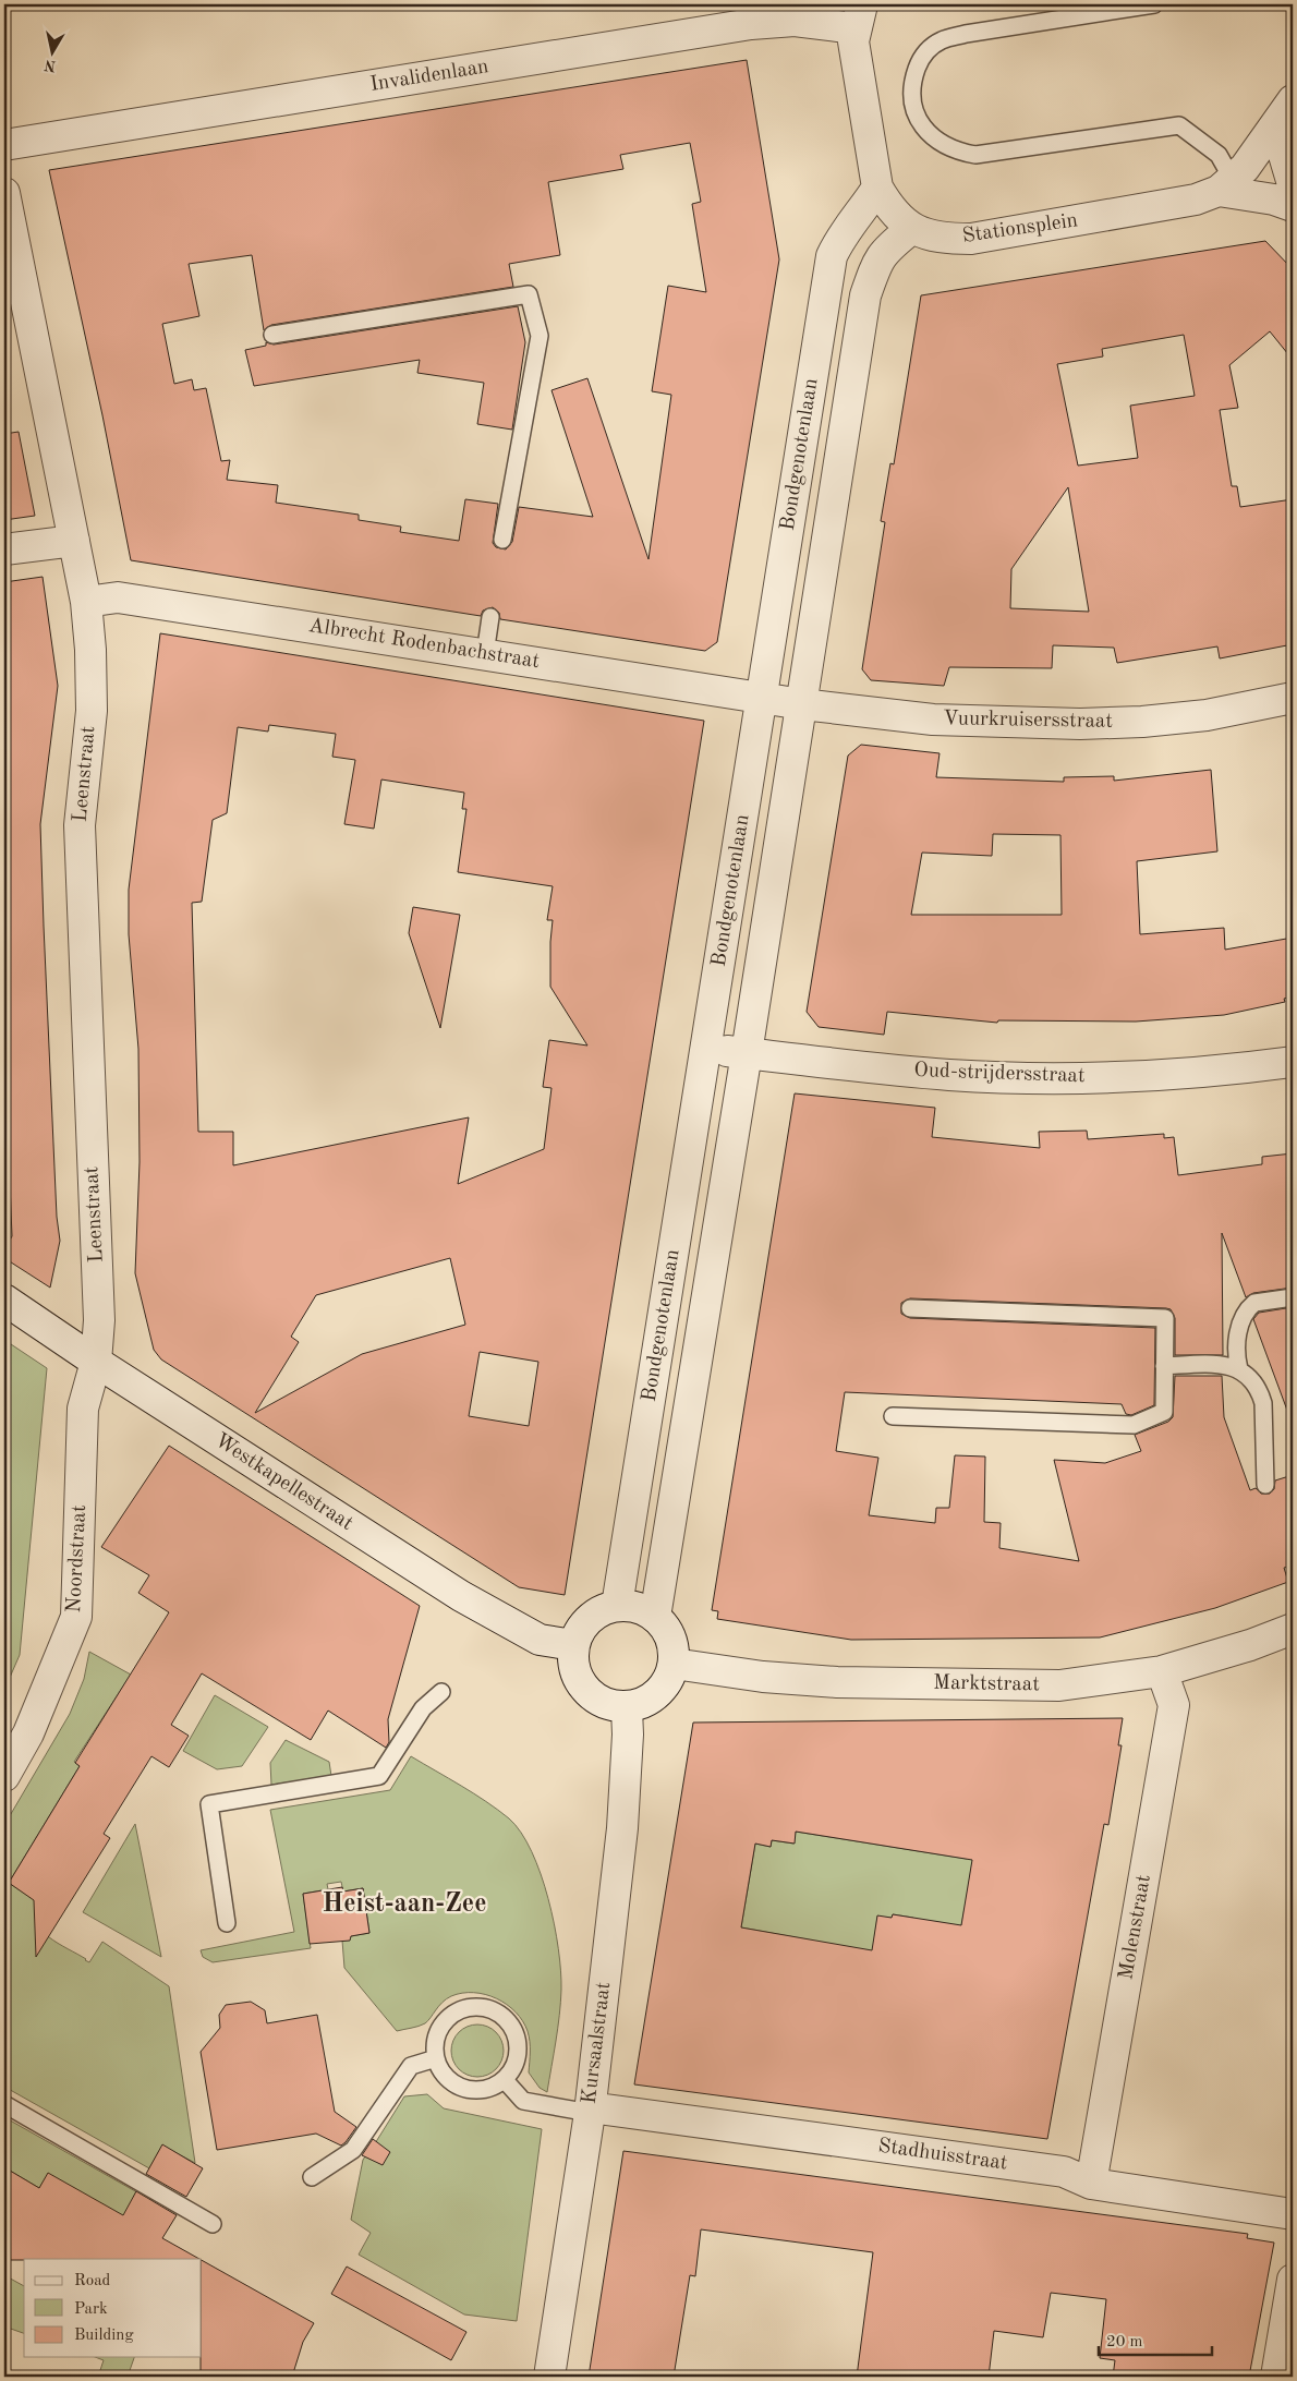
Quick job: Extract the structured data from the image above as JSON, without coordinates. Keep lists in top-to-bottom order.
{
  "streets": {
    "street": [
      "Invalidenlaan",
      "Stationsplein",
      "Bondgenotenlaan",
      "Albrecht Rodenbachstraat",
      "Vuurkruisersstraat",
      "Leenstraat",
      "Oud-strijdersstraat",
      "Westkapellestraat",
      "Noordstraat",
      "Marktstraat",
      "Molenstraat",
      "Kursaalstraat",
      "Stadhuisstraat"
    ]
  },
  "crossings": [
    ["Invalidenlaan", "Stationsplein"],
    ["Stationsplein", "Bondgenotenlaan"],
    ["Bondgenotenlaan", "Albrecht Rodenbachstraat"],
    ["Bondgenotenlaan", "Vuurkruisersstraat"],
    ["Bondgenotenlaan", "Oud-strijdersstraat"],
    ["Bondgenotenlaan", "Westkapellestraat"],
    ["Bondgenotenlaan", "Marktstraat"],
    ["Bondgenotenlaan", "Kursaalstraat"],
    ["Albrecht Rodenbachstraat", "Vuurkruisersstraat"],
    ["Albrecht Rodenbachstraat", "Leenstraat"],
    ["Leenstraat", "Westkapellestraat"],
    ["Leenstraat", "Noordstraat"],
    ["Westkapellestraat", "Noordstraat"],
    ["Westkapellestraat", "Marktstraat"],
    ["Westkapellestraat", "Kursaalstraat"],
    ["Marktstraat", "Molenstraat"],
    ["Marktstraat", "Kursaalstraat"],
    ["Molenstraat", "Stadhuisstraat"],
    ["Kursaalstraat", "Stadhuisstraat"]
  ],
  "districts": ["Heist-aan-Zee"],
  "legend": ["Road", "Park", "Building"],
  "scale_bar": "20 m",
  "north": "bottom"
}
